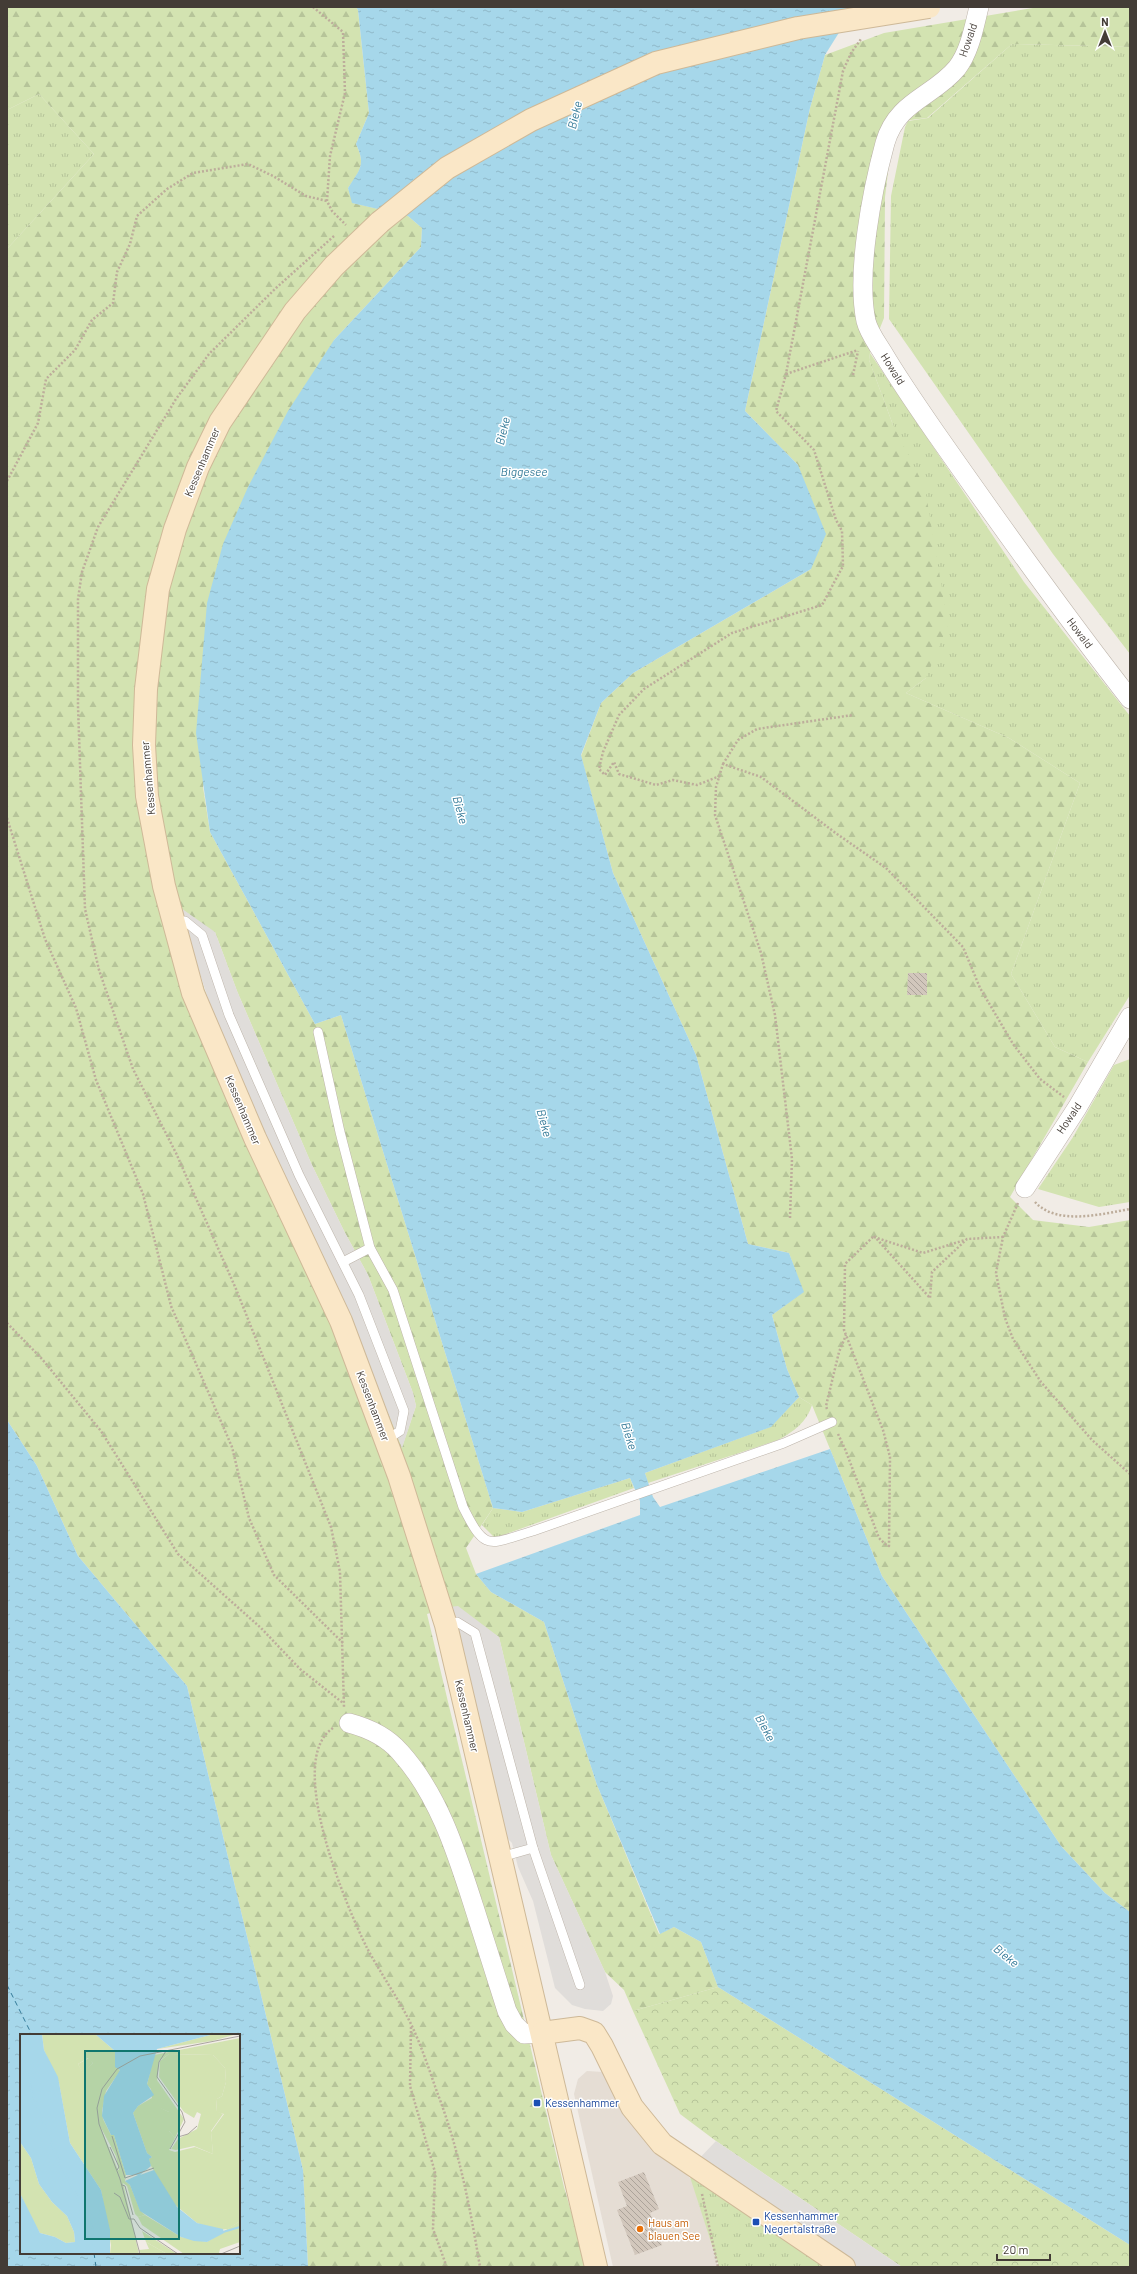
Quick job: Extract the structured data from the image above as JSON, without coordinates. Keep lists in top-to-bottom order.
{
  "streets": {
    "main road": ["Kessenhammer"],
    "street": ["Howald"]
  },
  "water": ["Bieke", "Biggesee"],
  "places": {
    "transit": ["Kessenhammer", "Kessenhammer Negertalstraße"],
    "other": ["Haus am blauen See"]
  },
  "scale_bar": "20 m",
  "north": "top"
}
